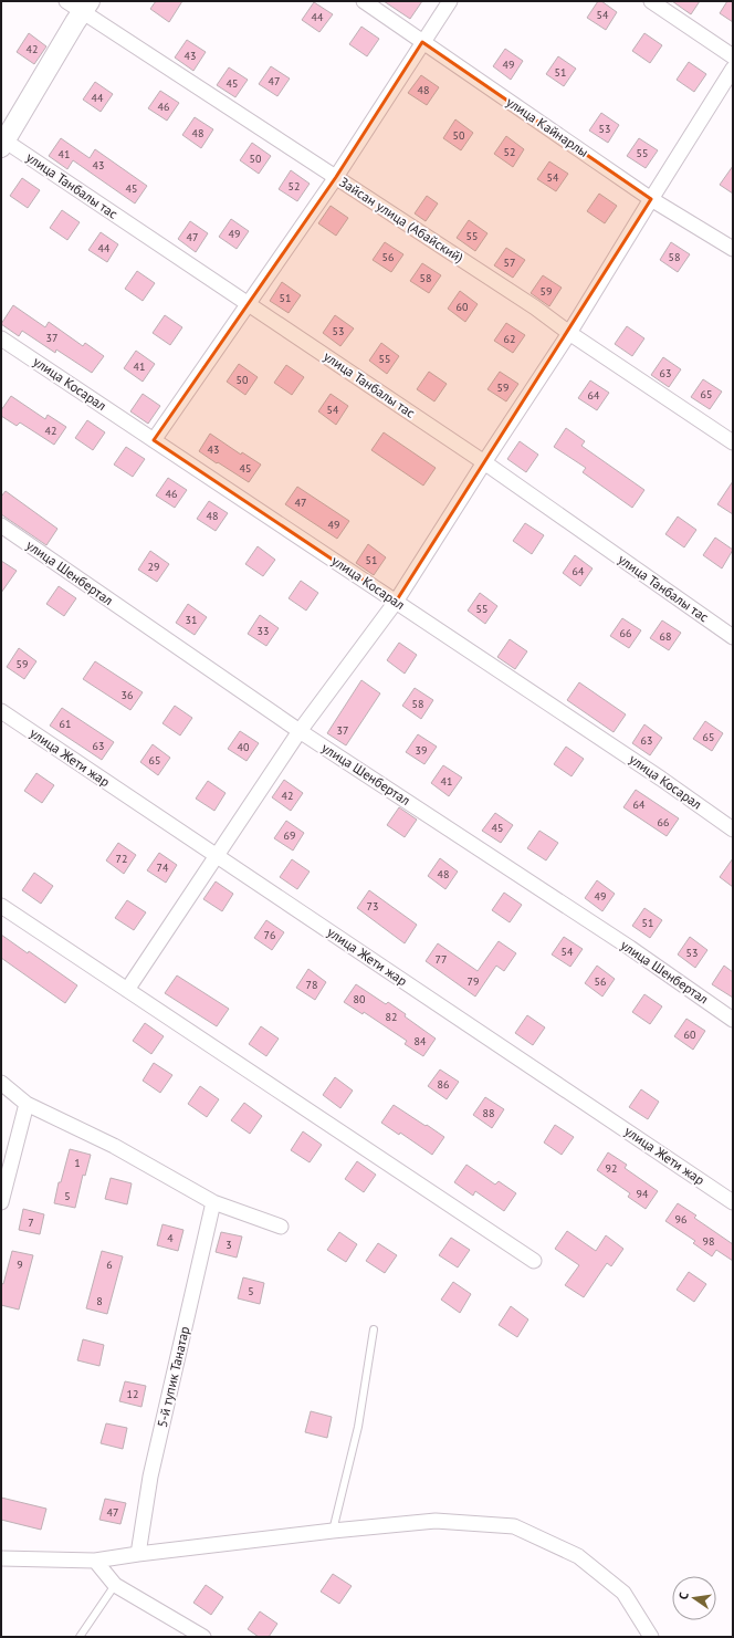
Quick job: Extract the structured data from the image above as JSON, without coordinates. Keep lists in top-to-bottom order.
{
  "streets": {
    "street": [
      "улица Кайнарлы",
      "улица Танбалы тас",
      "Зайсан улица (Абайский)",
      "улица Косарал",
      "улица Шенбертал",
      "улица Жети жар",
      "5-й тупик Танатар"
    ]
  },
  "house_numbers": [
    "54",
    "44",
    "42",
    "43",
    "49",
    "51",
    "47",
    "45",
    "48",
    "44",
    "46",
    "53",
    "48",
    "50",
    "52",
    "55",
    "41",
    "50",
    "43",
    "54",
    "52",
    "45",
    "49",
    "55",
    "47",
    "44",
    "56",
    "58",
    "57",
    "58",
    "59",
    "51",
    "60",
    "53",
    "37",
    "62",
    "55",
    "41",
    "63",
    "50",
    "59",
    "65",
    "64",
    "54",
    "42",
    "43",
    "45",
    "46",
    "47",
    "48",
    "49",
    "51",
    "29",
    "64",
    "55",
    "31",
    "33",
    "66",
    "68",
    "59",
    "36",
    "58",
    "61",
    "37",
    "65",
    "63",
    "63",
    "40",
    "39",
    "65",
    "41",
    "42",
    "64",
    "66",
    "45",
    "69",
    "72",
    "74",
    "48",
    "49",
    "73",
    "51",
    "76",
    "54",
    "53",
    "77",
    "79",
    "56",
    "78",
    "80",
    "82",
    "60",
    "84",
    "86",
    "88",
    "1",
    "92",
    "94",
    "5",
    "96",
    "7",
    "4",
    "98",
    "3",
    "9",
    "6",
    "5",
    "8",
    "12",
    "47"
  ],
  "north": "left"
}
